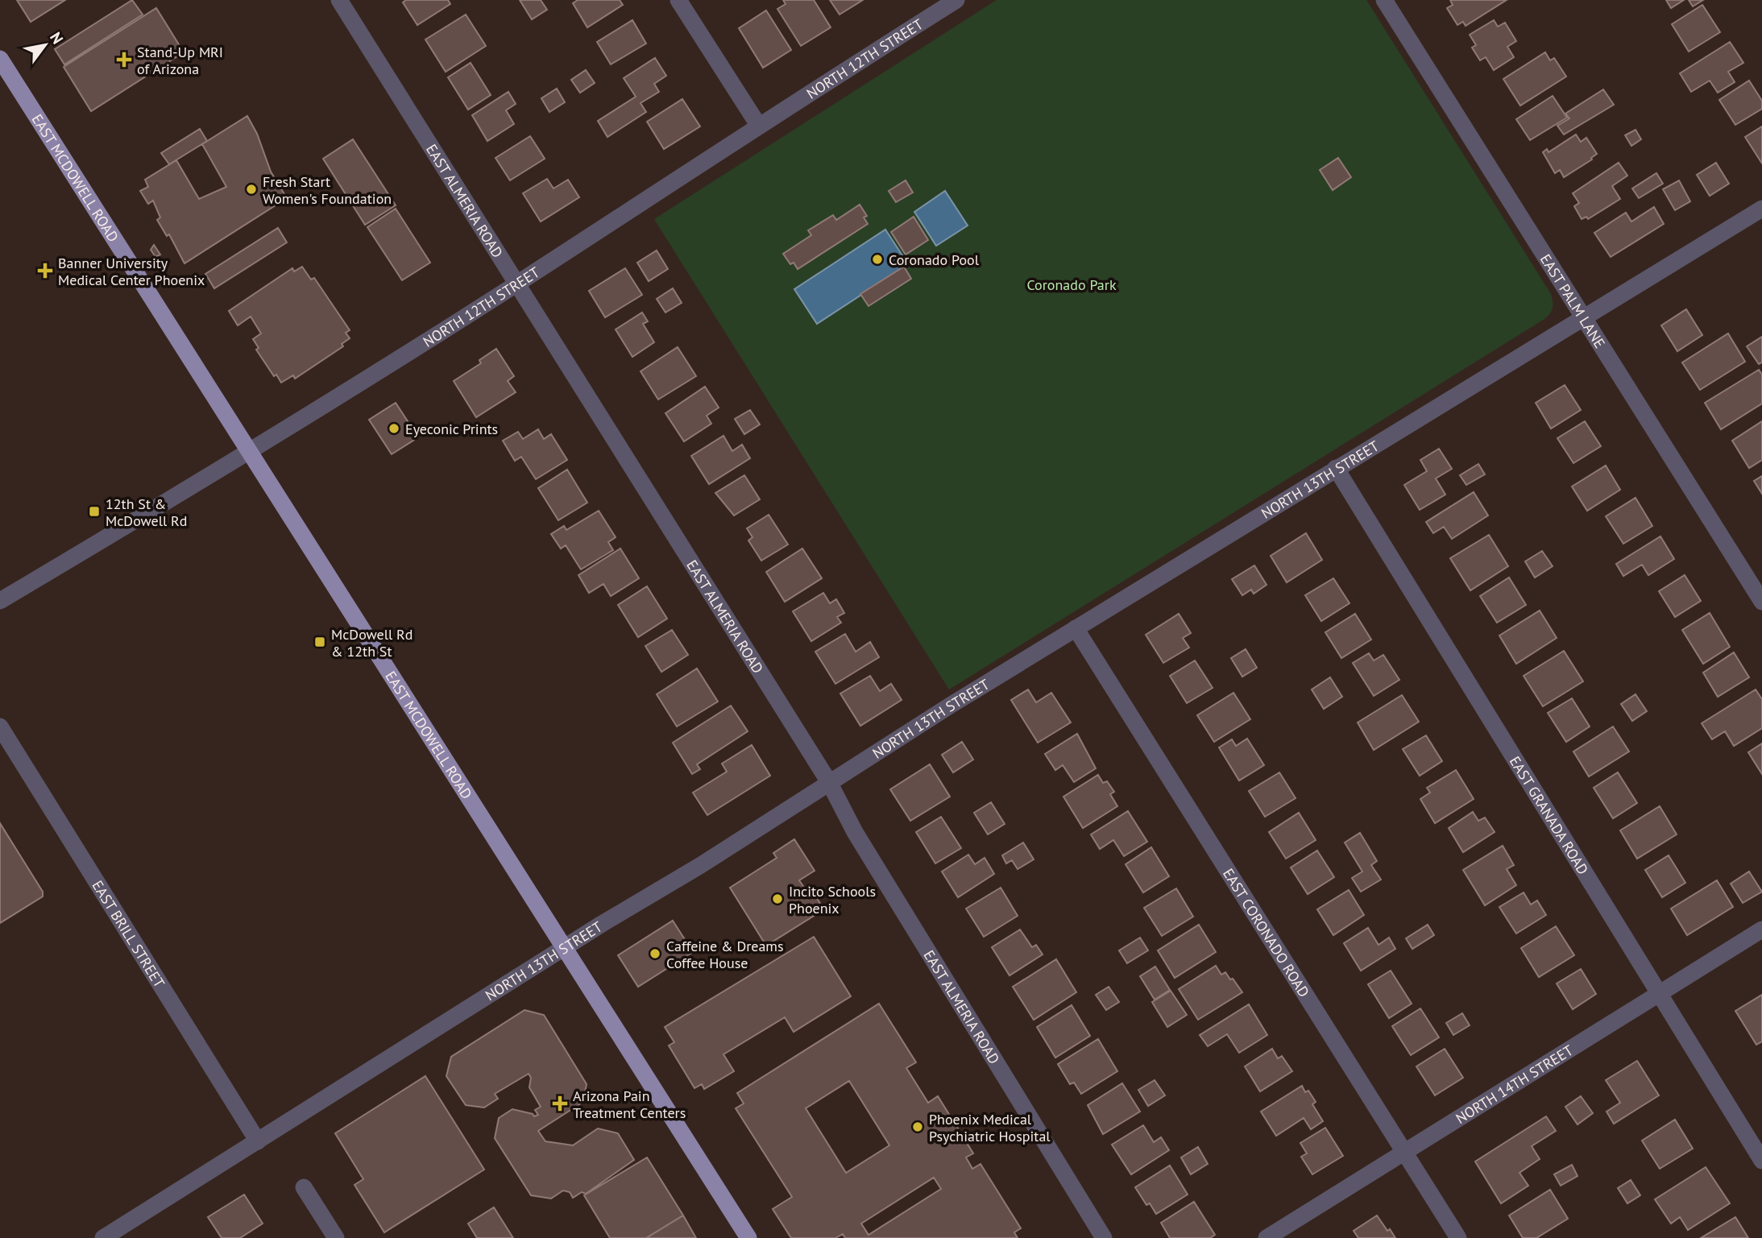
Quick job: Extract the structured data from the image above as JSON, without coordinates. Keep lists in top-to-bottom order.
{
  "streets": {
    "main road": ["EAST MCDOWELL ROAD"],
    "street": [
      "NORTH 12TH STREET",
      "EAST ALMERIA ROAD",
      "EAST PALM LANE",
      "NORTH 13TH STREET",
      "EAST GRANADA ROAD",
      "EAST BRILL STREET",
      "EAST CORONADO ROAD",
      "NORTH 14TH STREET"
    ]
  },
  "crossings": [
    ["NORTH 12TH STREET", "EAST MCDOWELL ROAD"],
    ["NORTH 12TH STREET", "EAST ALMERIA ROAD"],
    ["EAST MCDOWELL ROAD", "NORTH 13TH STREET"],
    ["EAST ALMERIA ROAD", "NORTH 13TH STREET"],
    ["EAST PALM LANE", "NORTH 13TH STREET"],
    ["NORTH 13TH STREET", "EAST GRANADA ROAD"],
    ["NORTH 13TH STREET", "EAST BRILL STREET"],
    ["NORTH 13TH STREET", "EAST CORONADO ROAD"],
    ["EAST GRANADA ROAD", "NORTH 14TH STREET"],
    ["EAST CORONADO ROAD", "NORTH 14TH STREET"]
  ],
  "parks": ["Coronado Park"],
  "places": {
    "health": ["Stand-Up MRI of Arizona", "Banner University Medical Center Phoenix", "Arizona Pain Treatment Centers"],
    "other": [
      "Fresh Start Women's Foundation",
      "Coronado Pool",
      "Eyeconic Prints",
      "Incito Schools Phoenix",
      "Caffeine & Dreams Coffee House",
      "Phoenix Medical Psychiatric Hospital"
    ],
    "transit": ["12th St & McDowell Rd", "McDowell Rd & 12th St"]
  },
  "north": "top right"
}
